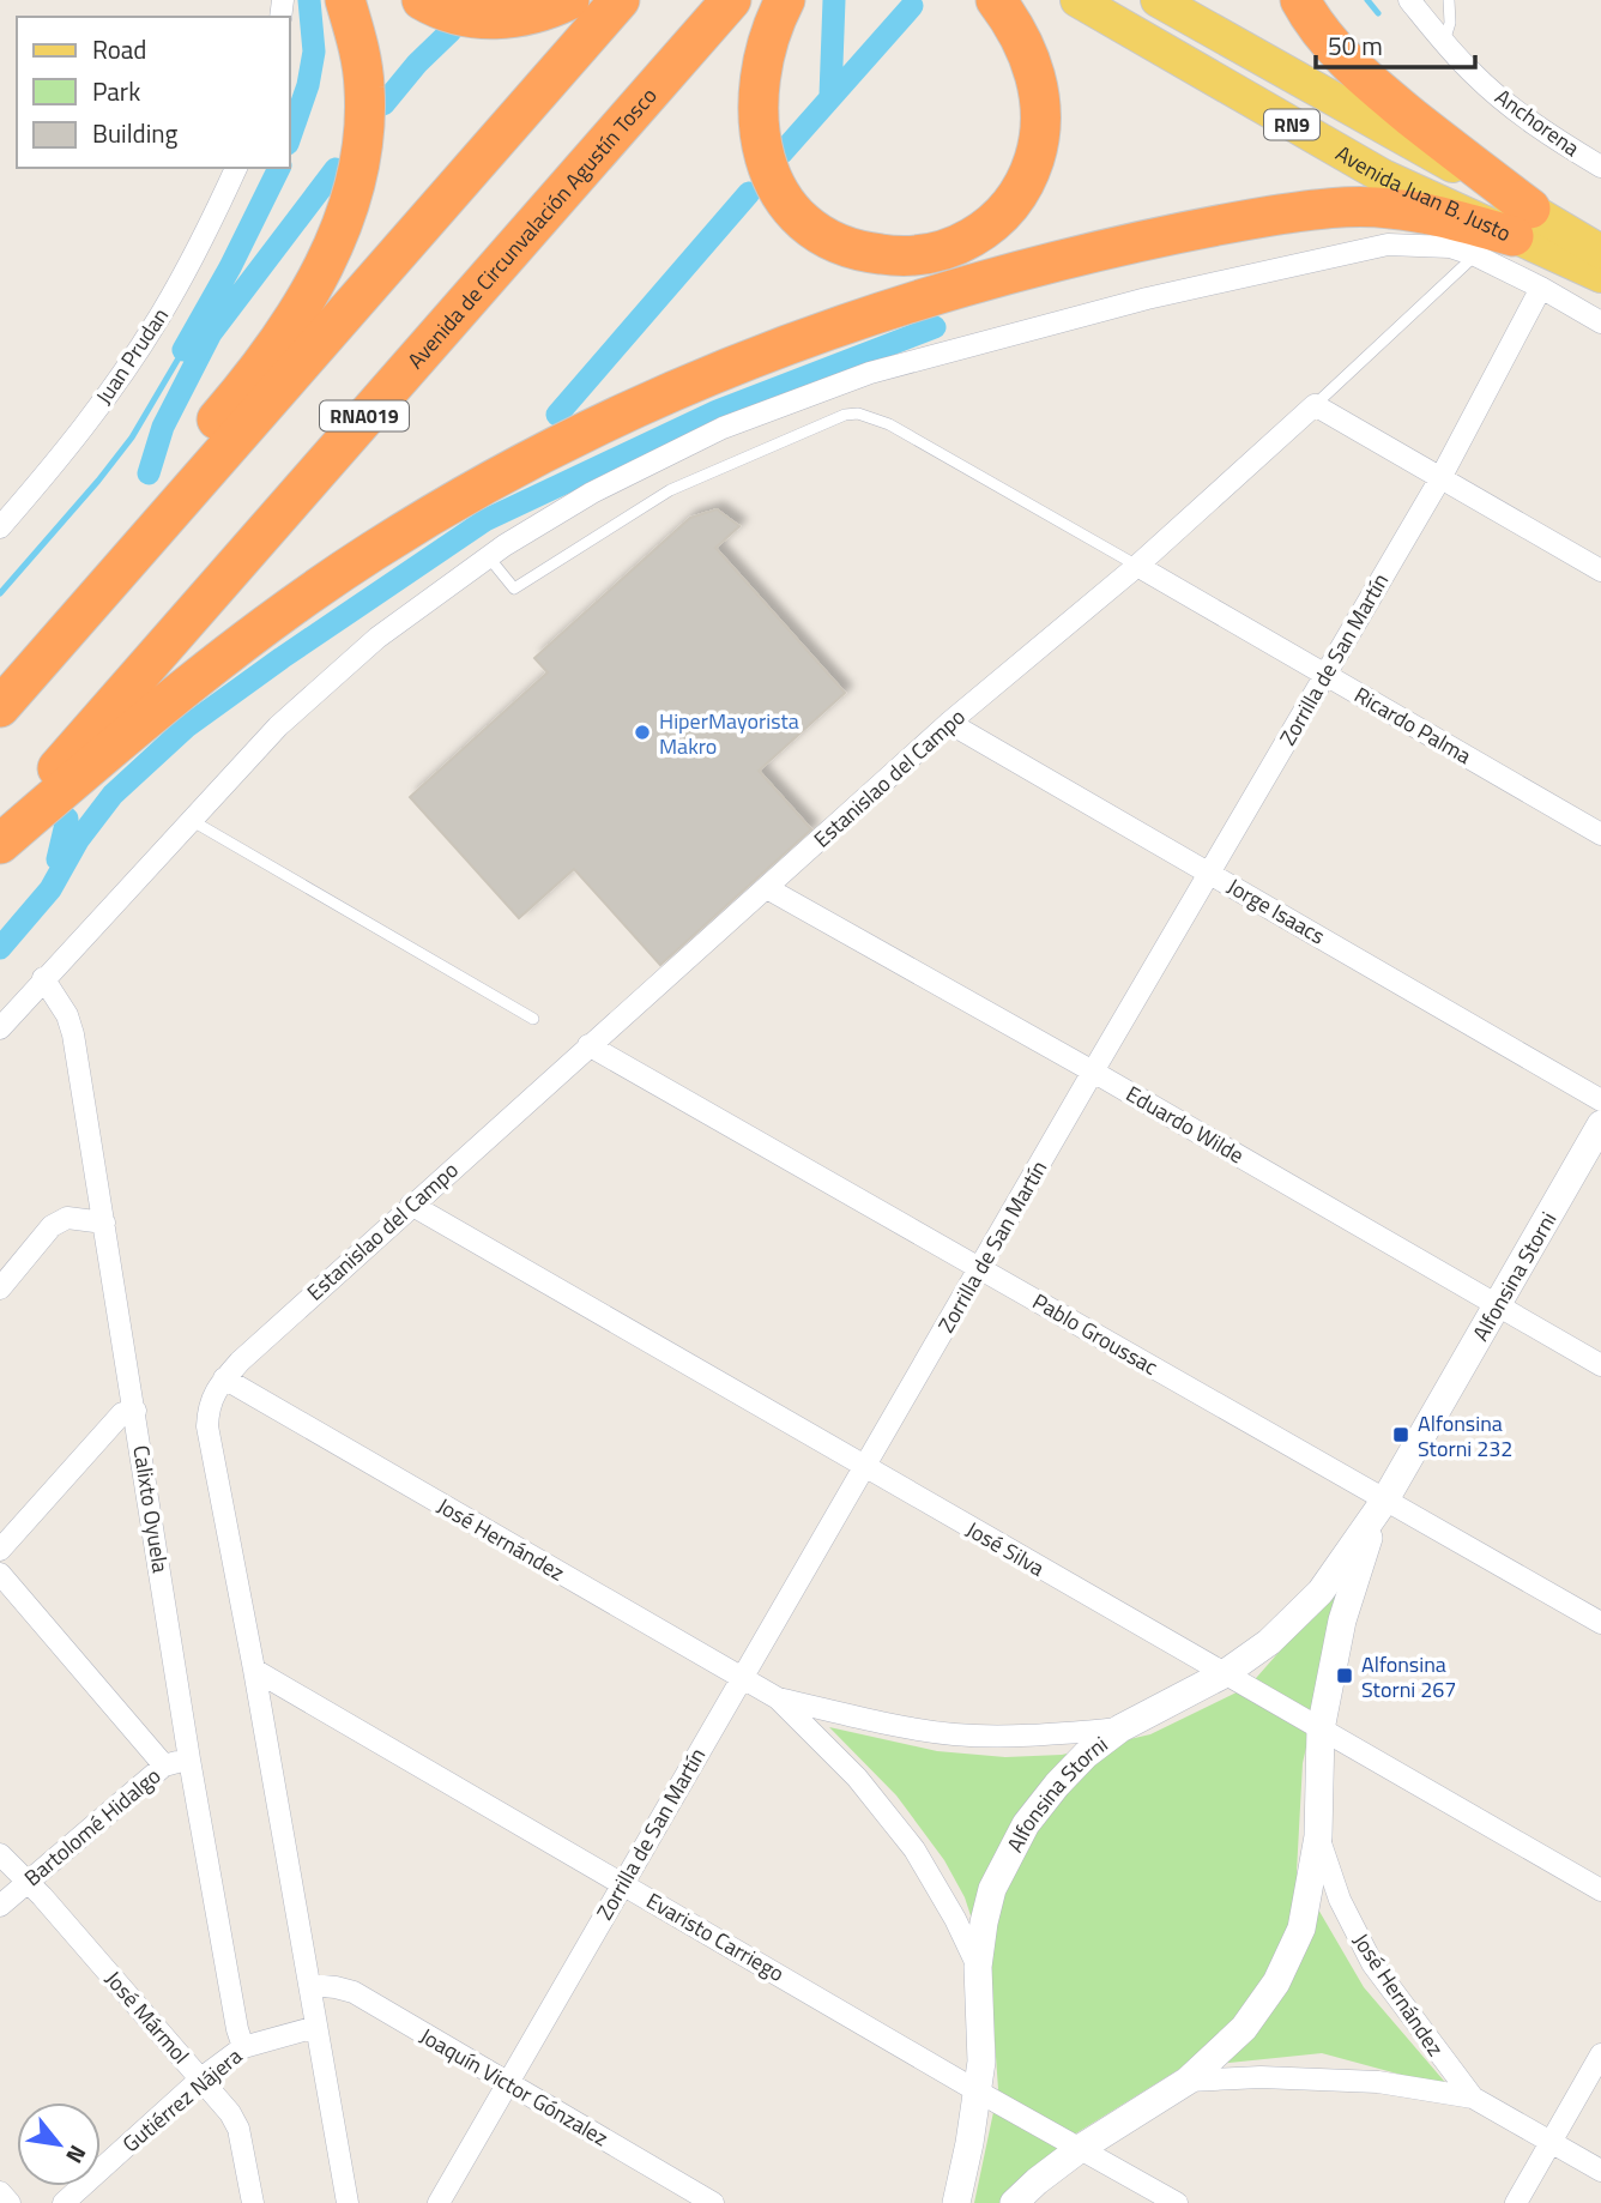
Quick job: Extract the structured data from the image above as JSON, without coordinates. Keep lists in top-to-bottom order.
{
  "streets": {
    "highway": ["Avenida de Circunvalación Agustín Tosco", "RNA019"],
    "main road": ["RN9", "Avenida Juan B. Justo"],
    "street": [
      "Anchorena",
      "Juan Prudan",
      "Zorrilla de San Martín",
      "Ricardo Palma",
      "Estanislao del Campo",
      "Jorge Isaacs",
      "Eduardo Wilde",
      "Alfonsina Storni",
      "Pablo Groussac",
      "Calixto Oyuela",
      "José Hernández",
      "José Silva",
      "Bartolomé Hidalgo",
      "Evaristo Carriego",
      "José Mármol",
      "Joaquín Victor Gónzalez",
      "Gutiérrez Nájera"
    ]
  },
  "crossings": [
    ["Zorrilla de San Martín", "Ricardo Palma"],
    ["Zorrilla de San Martín", "Jorge Isaacs"],
    ["Zorrilla de San Martín", "Eduardo Wilde"],
    ["Zorrilla de San Martín", "Pablo Groussac"],
    ["Zorrilla de San Martín", "José Hernández"],
    ["Zorrilla de San Martín", "José Silva"],
    ["Zorrilla de San Martín", "Evaristo Carriego"],
    ["Zorrilla de San Martín", "Joaquín Victor Gónzalez"],
    ["Ricardo Palma", "Estanislao del Campo"],
    ["Estanislao del Campo", "Jorge Isaacs"],
    ["Estanislao del Campo", "Eduardo Wilde"],
    ["Estanislao del Campo", "Pablo Groussac"],
    ["Estanislao del Campo", "José Hernández"],
    ["Estanislao del Campo", "José Silva"],
    ["Eduardo Wilde", "Alfonsina Storni"],
    ["Alfonsina Storni", "Pablo Groussac"],
    ["Alfonsina Storni", "José Hernández"],
    ["Alfonsina Storni", "José Silva"],
    ["Alfonsina Storni", "Evaristo Carriego"],
    ["Calixto Oyuela", "Bartolomé Hidalgo"],
    ["Calixto Oyuela", "Gutiérrez Nájera"],
    ["Bartolomé Hidalgo", "José Mármol"],
    ["José Mármol", "Gutiérrez Nájera"]
  ],
  "places": {
    "other": ["HiperMayorista Makro"],
    "transit": ["Alfonsina Storni 232", "Alfonsina Storni 267"]
  },
  "legend": ["Road", "Park", "Building"],
  "scale_bar": "50 m",
  "north": "bottom right"
}
